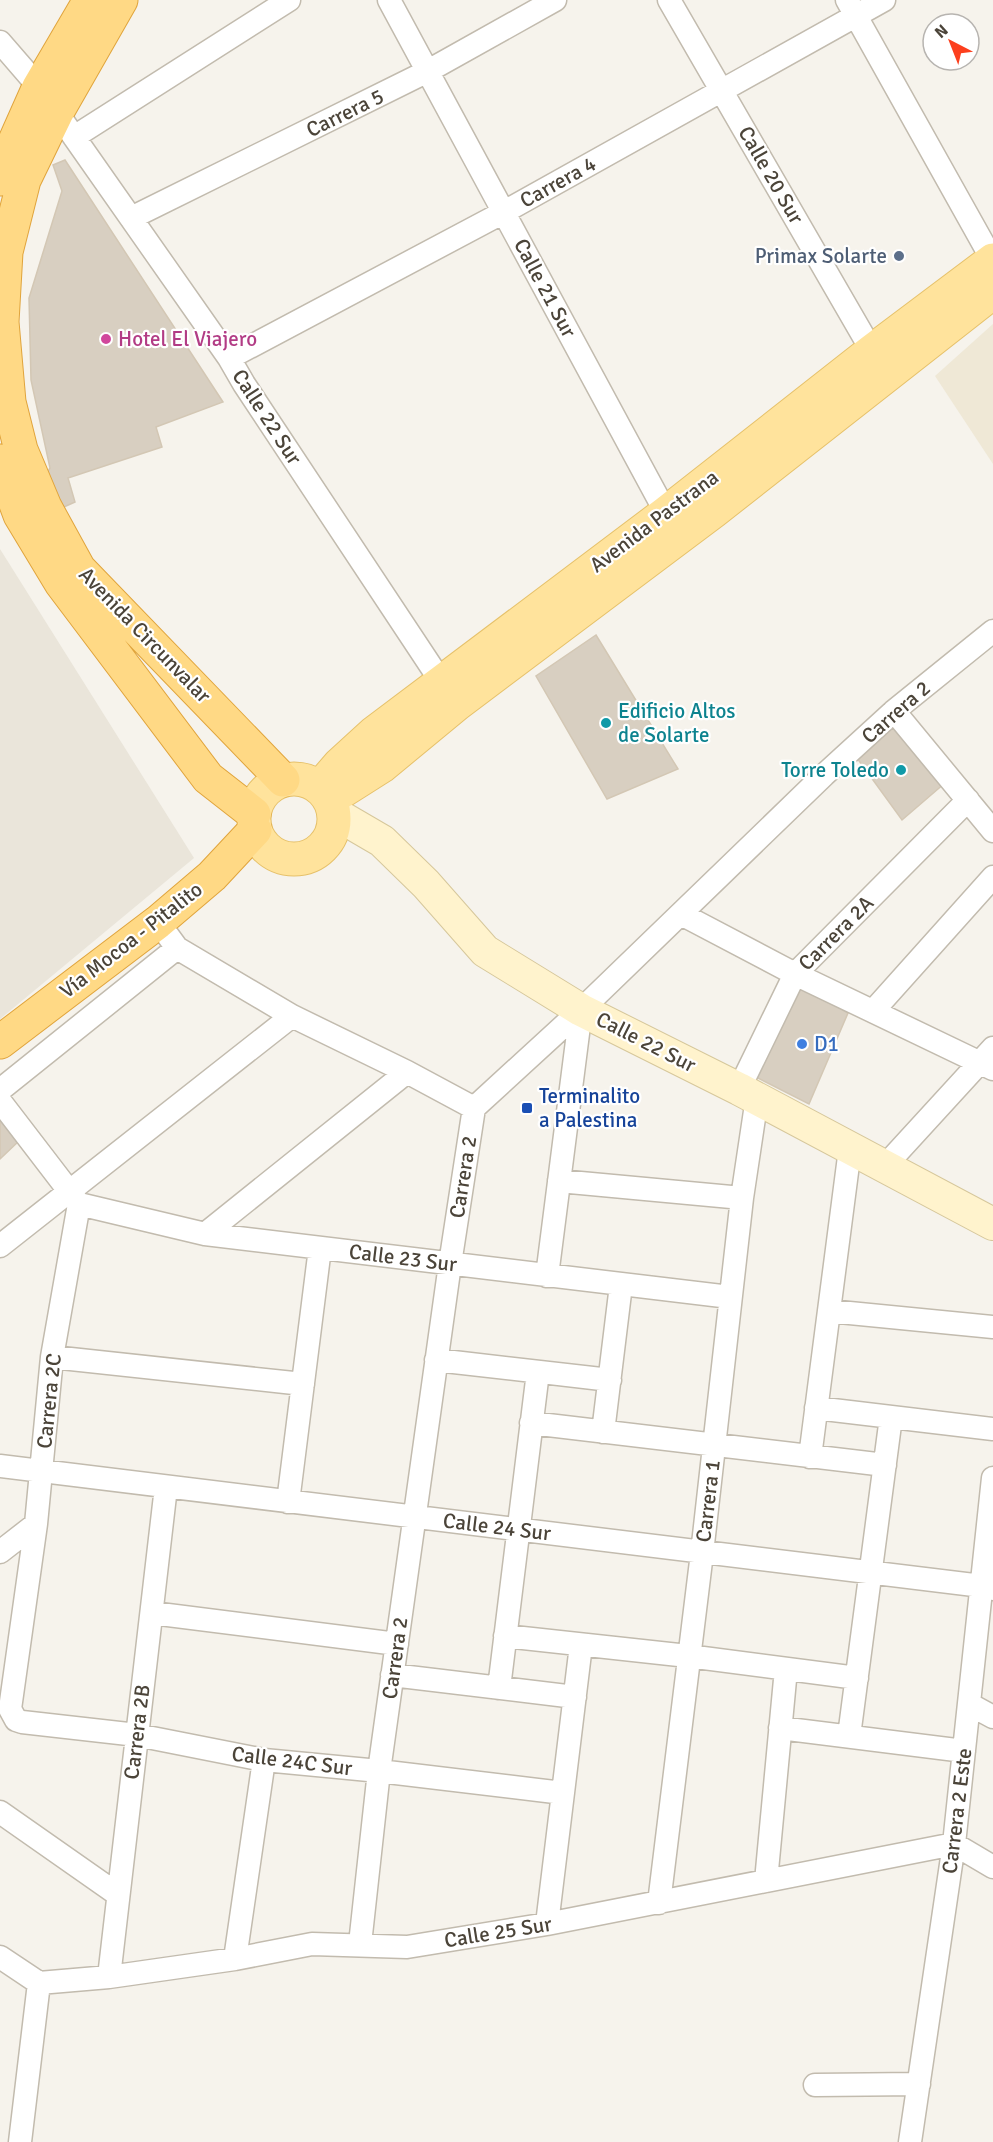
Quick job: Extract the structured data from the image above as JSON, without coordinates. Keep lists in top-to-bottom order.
{
  "streets": {
    "highway": ["Avenida Circunvalar", "Vía Mocoa - Pitalito"],
    "main road": ["Calle 22 Sur", "Avenida Pastrana"],
    "street": [
      "Carrera 5",
      "Calle 20 Sur",
      "Carrera 4",
      "Calle 21 Sur",
      "Carrera 2",
      "Carrera 2A",
      "Calle 23 Sur",
      "Carrera 2C",
      "Carrera 1",
      "Calle 24 Sur",
      "Carrera 2B",
      "Calle 24C Sur",
      "Carrera 2 Este",
      "Calle 25 Sur"
    ]
  },
  "crossings": [
    ["Carrera 5", "Calle 21 Sur"],
    ["Carrera 5", "Calle 22 Sur"],
    ["Calle 20 Sur", "Carrera 4"],
    ["Calle 20 Sur", "Avenida Pastrana"],
    ["Carrera 4", "Calle 21 Sur"],
    ["Carrera 4", "Calle 22 Sur"],
    ["Calle 21 Sur", "Avenida Pastrana"],
    ["Calle 22 Sur", "Avenida Pastrana"],
    ["Calle 22 Sur", "Avenida Circunvalar"],
    ["Calle 22 Sur", "Carrera 2"],
    ["Calle 22 Sur", "Carrera 2A"],
    ["Calle 22 Sur", "Vía Mocoa - Pitalito"],
    ["Calle 22 Sur", "Carrera 1"],
    ["Avenida Pastrana", "Avenida Circunvalar"],
    ["Avenida Pastrana", "Vía Mocoa - Pitalito"],
    ["Avenida Circunvalar", "Vía Mocoa - Pitalito"],
    ["Carrera 2", "Calle 23 Sur"],
    ["Carrera 2", "Calle 24 Sur"],
    ["Carrera 2", "Calle 24C Sur"],
    ["Carrera 2", "Calle 25 Sur"],
    ["Carrera 2A", "Carrera 1"],
    ["Calle 23 Sur", "Carrera 2C"],
    ["Calle 23 Sur", "Carrera 1"],
    ["Carrera 2C", "Calle 24 Sur"],
    ["Carrera 2C", "Calle 24C Sur"],
    ["Carrera 1", "Calle 24 Sur"],
    ["Carrera 1", "Calle 25 Sur"],
    ["Calle 24 Sur", "Carrera 2B"],
    ["Calle 24 Sur", "Carrera 2 Este"],
    ["Carrera 2B", "Calle 24C Sur"],
    ["Carrera 2B", "Calle 25 Sur"],
    ["Carrera 2 Este", "Calle 25 Sur"]
  ],
  "places": {
    "other": [
      "Primax Solarte",
      "Hotel El Viajero",
      "Edificio Altos de Solarte",
      "Torre Toledo",
      "D1"
    ],
    "transit": ["Terminalito a Palestina"]
  },
  "north": "top left"
}
